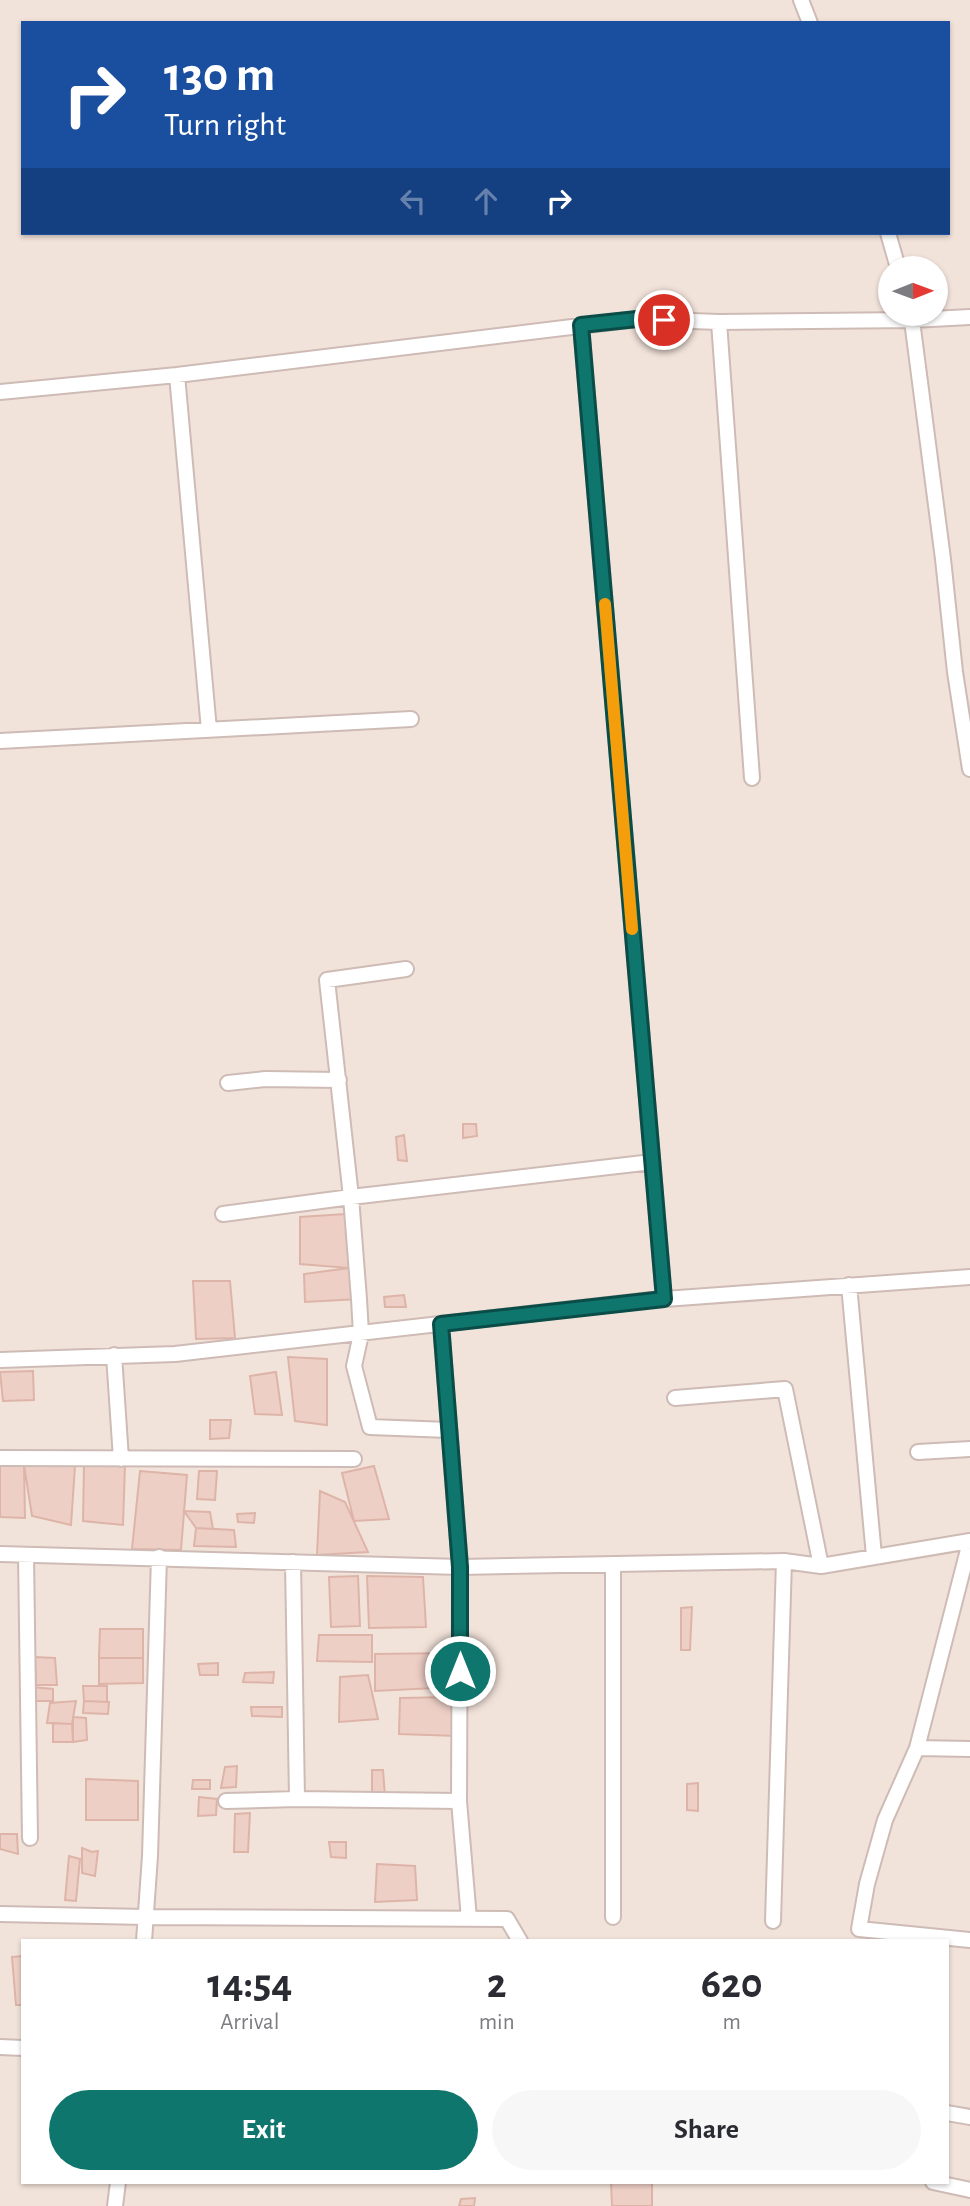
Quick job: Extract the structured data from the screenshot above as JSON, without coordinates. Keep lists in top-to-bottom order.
{
  "north": "right",
  "page": {
    "turn": ["130 m", "Turn right"],
    "eta": [
      "14:54",
      "Arrival",
      "2",
      "min",
      "620",
      "m"
    ],
    "buttons": ["Exit", "Share"]
  }
}
